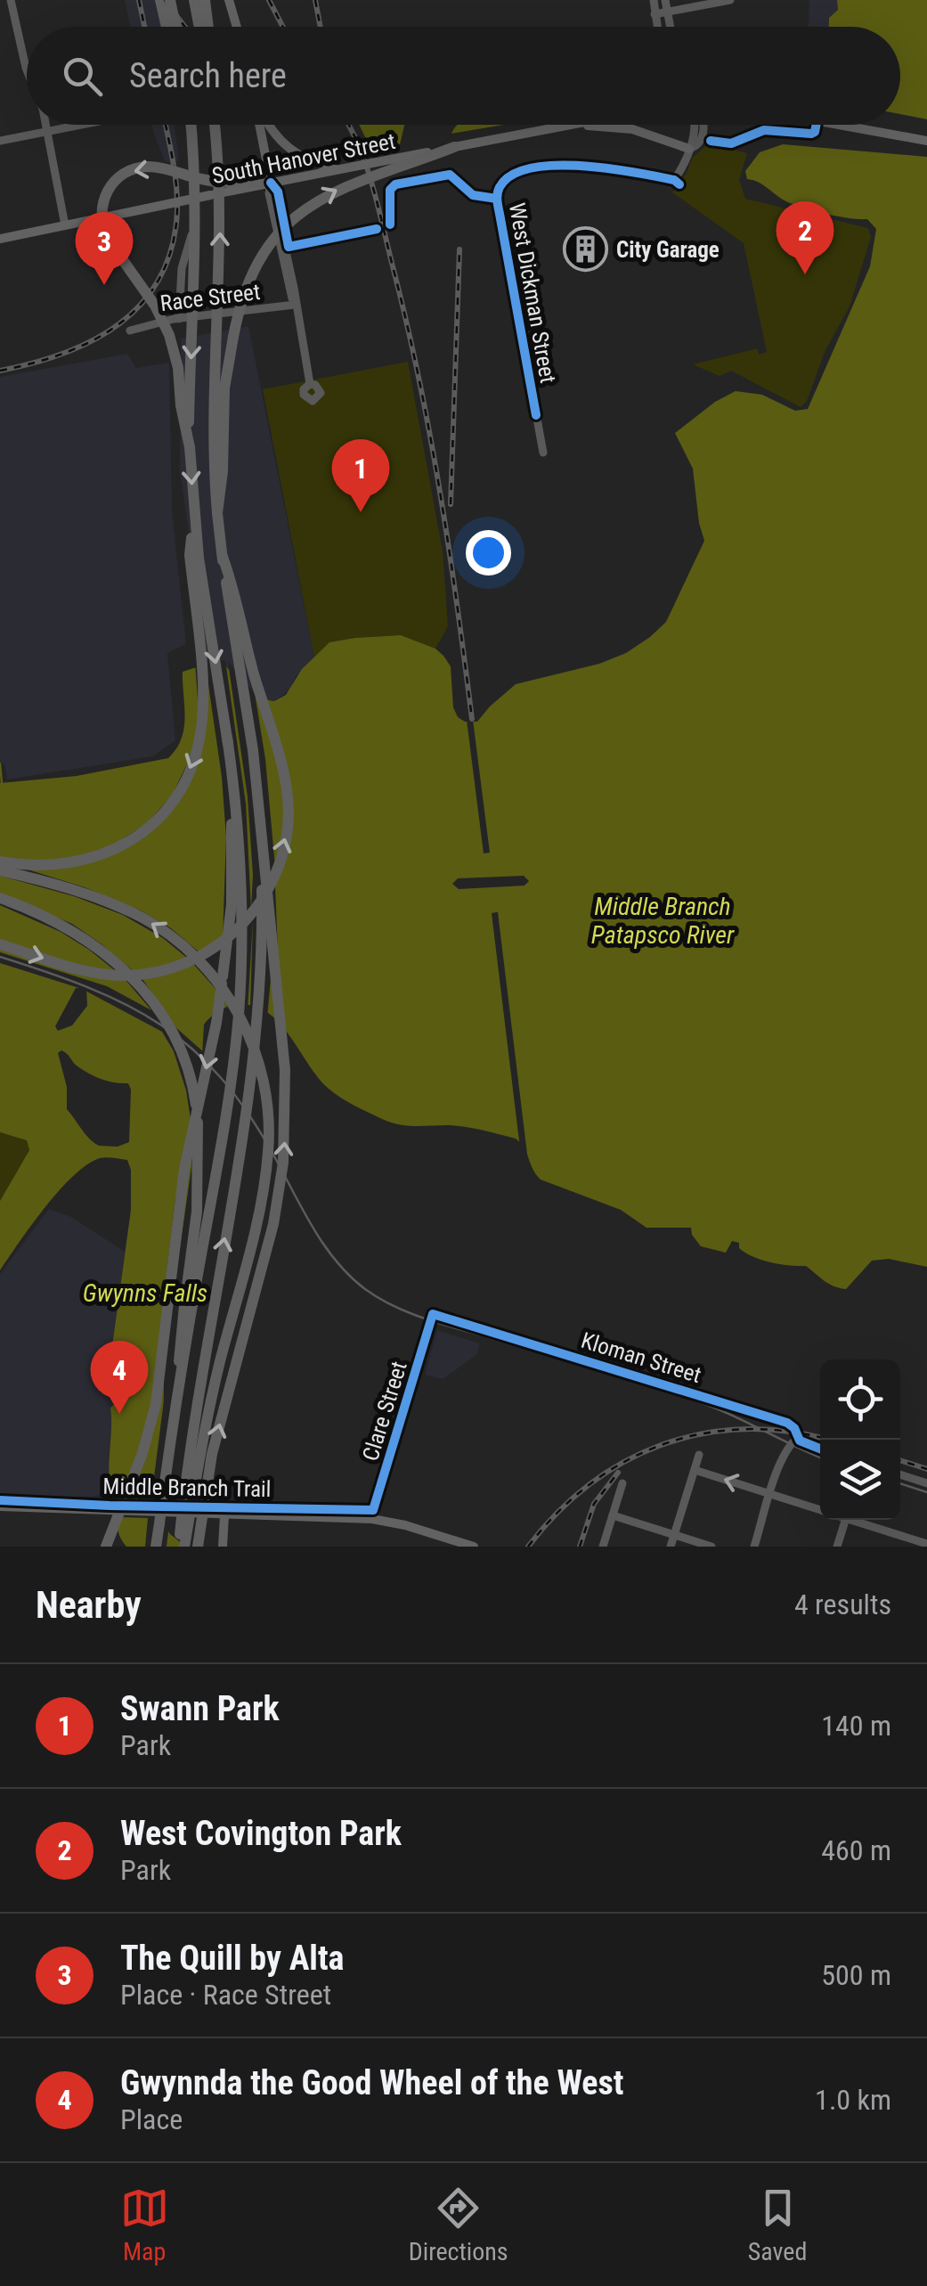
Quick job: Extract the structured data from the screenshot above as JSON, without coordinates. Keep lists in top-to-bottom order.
{
  "streets": {
    "main road": ["South Hanover Street"],
    "street": [
      "West Dickman Street",
      "Race Street",
      "Kloman Street",
      "Clare Street"
    ],
    "cycle path": ["Middle Branch Trail"]
  },
  "crossings": [
    ["Kloman Street", "Clare Street"]
  ],
  "water": ["Middle Branch Patapsco River", "Gwynns Falls"],
  "places": {
    "building": ["City Garage"]
  },
  "page": {
    "search": "Search here",
    "pins": [
      "2",
      "3",
      "1",
      "4"
    ],
    "heading": ["Nearby", "4 results"],
    "list": [
      {
        "mark": "1",
        "name": "Swann Park",
        "note": "Park",
        "value": "140 m"
      },
      {
        "mark": "2",
        "name": "West Covington Park",
        "note": "Park",
        "value": "460 m"
      },
      {
        "mark": "3",
        "name": "The Quill by Alta",
        "note": "Place · Race Street",
        "value": "500 m"
      },
      {
        "mark": "4",
        "name": "Gwynnda the Good Wheel of the West",
        "note": "Place",
        "value": "1.0 km"
      }
    ],
    "nav": ["Map", "Directions", "Saved"]
  }
}
